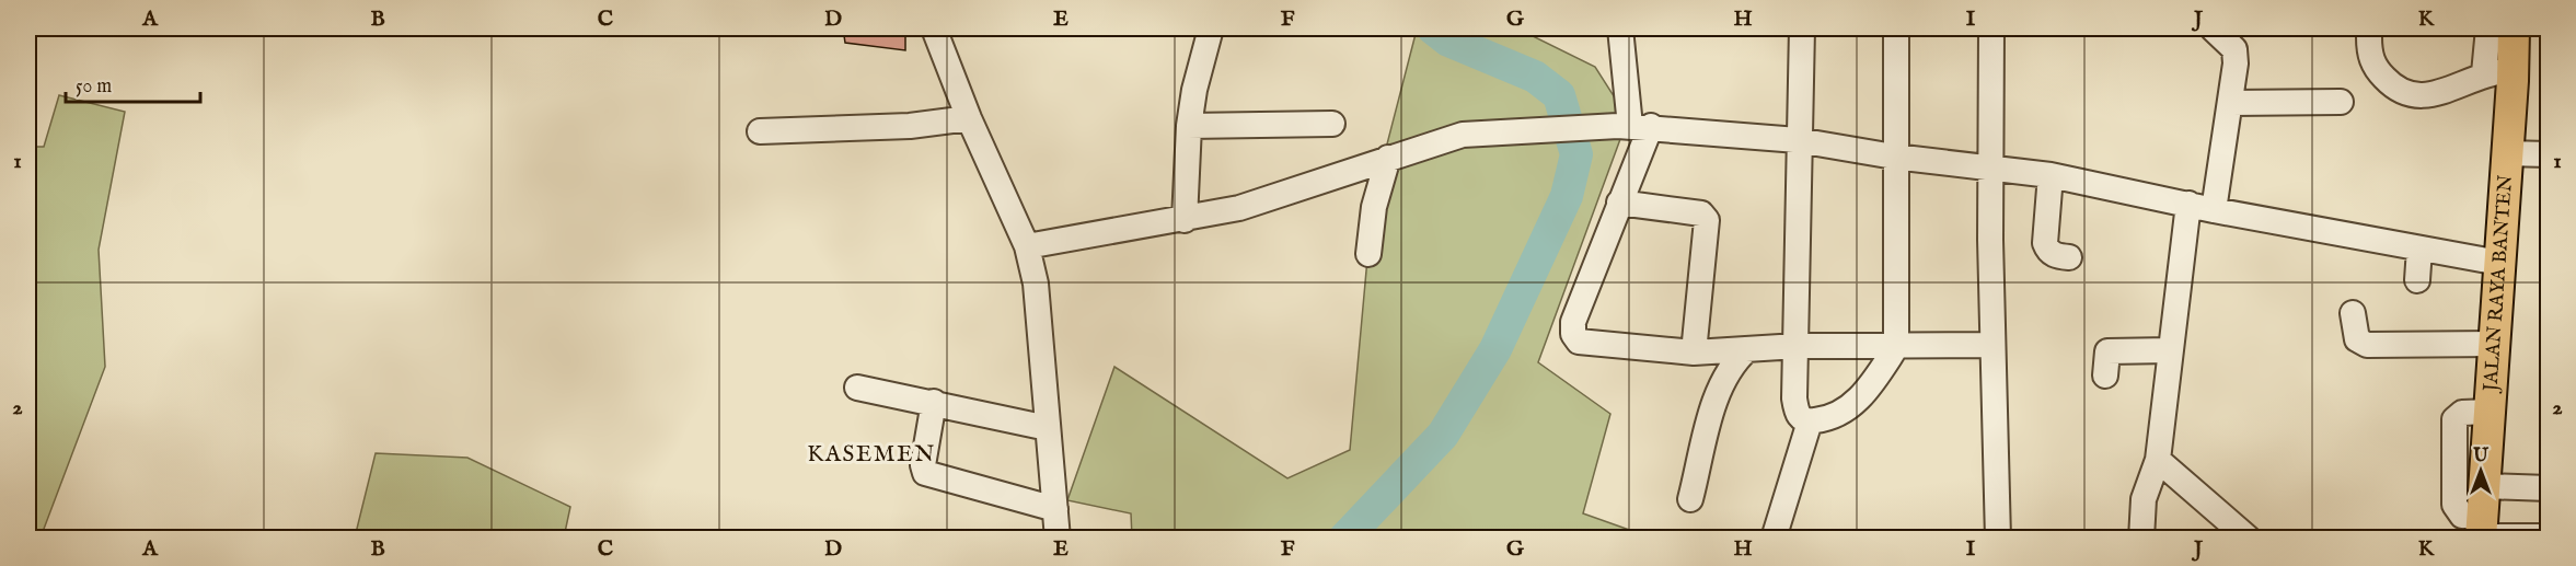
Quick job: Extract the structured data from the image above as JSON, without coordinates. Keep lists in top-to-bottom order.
{
  "streets": {
    "main road": ["JALAN RAYA BANTEN"]
  },
  "districts": ["KASEMEN"],
  "scale_bar": "50 m",
  "north": "top",
  "grid": {
    "columns": [
      "A",
      "B",
      "C",
      "D",
      "E",
      "F",
      "G",
      "H",
      "I",
      "J",
      "K"
    ],
    "rows": ["1", "2"]
  }
}
